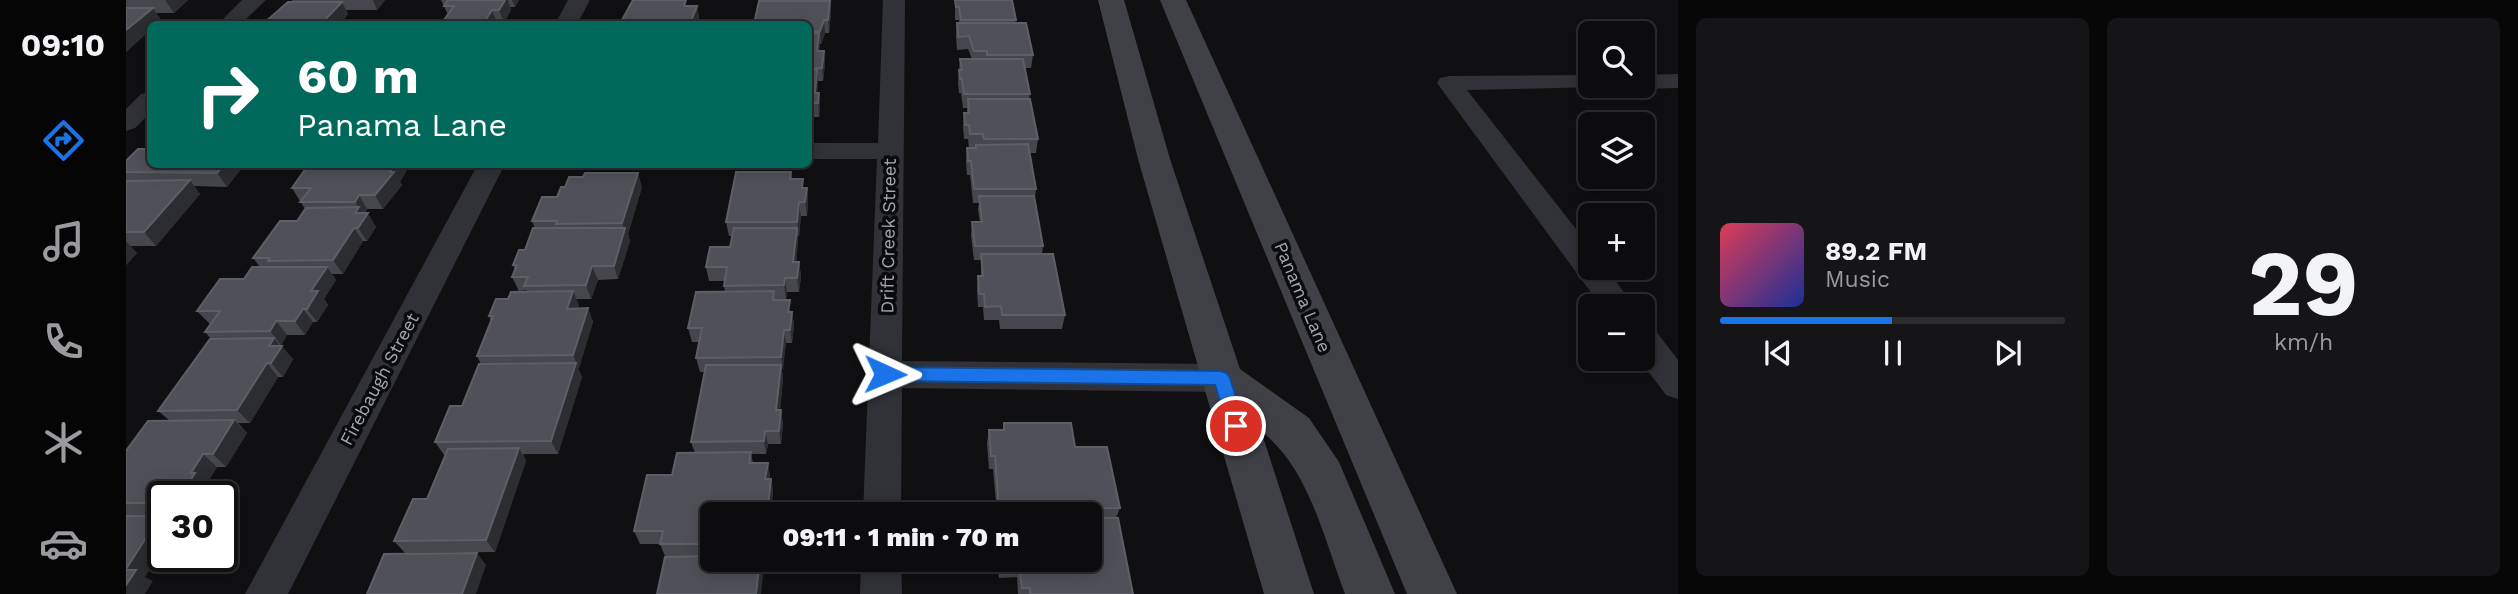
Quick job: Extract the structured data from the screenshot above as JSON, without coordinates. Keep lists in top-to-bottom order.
{
  "streets": {
    "main road": ["Panama Lane"],
    "street": ["Drift Creek Street", "Firebaugh Street"]
  },
  "page": {
    "tabs": "09:10",
    "tile": ["29", "km/h"],
    "map_buttons": ["+", "−"],
    "turn": ["60 m", "Panama Lane"],
    "song": ["89.2 FM", "Music"],
    "limit": "30",
    "trip": "09:11 · 1 min · 70 m"
  }
}
